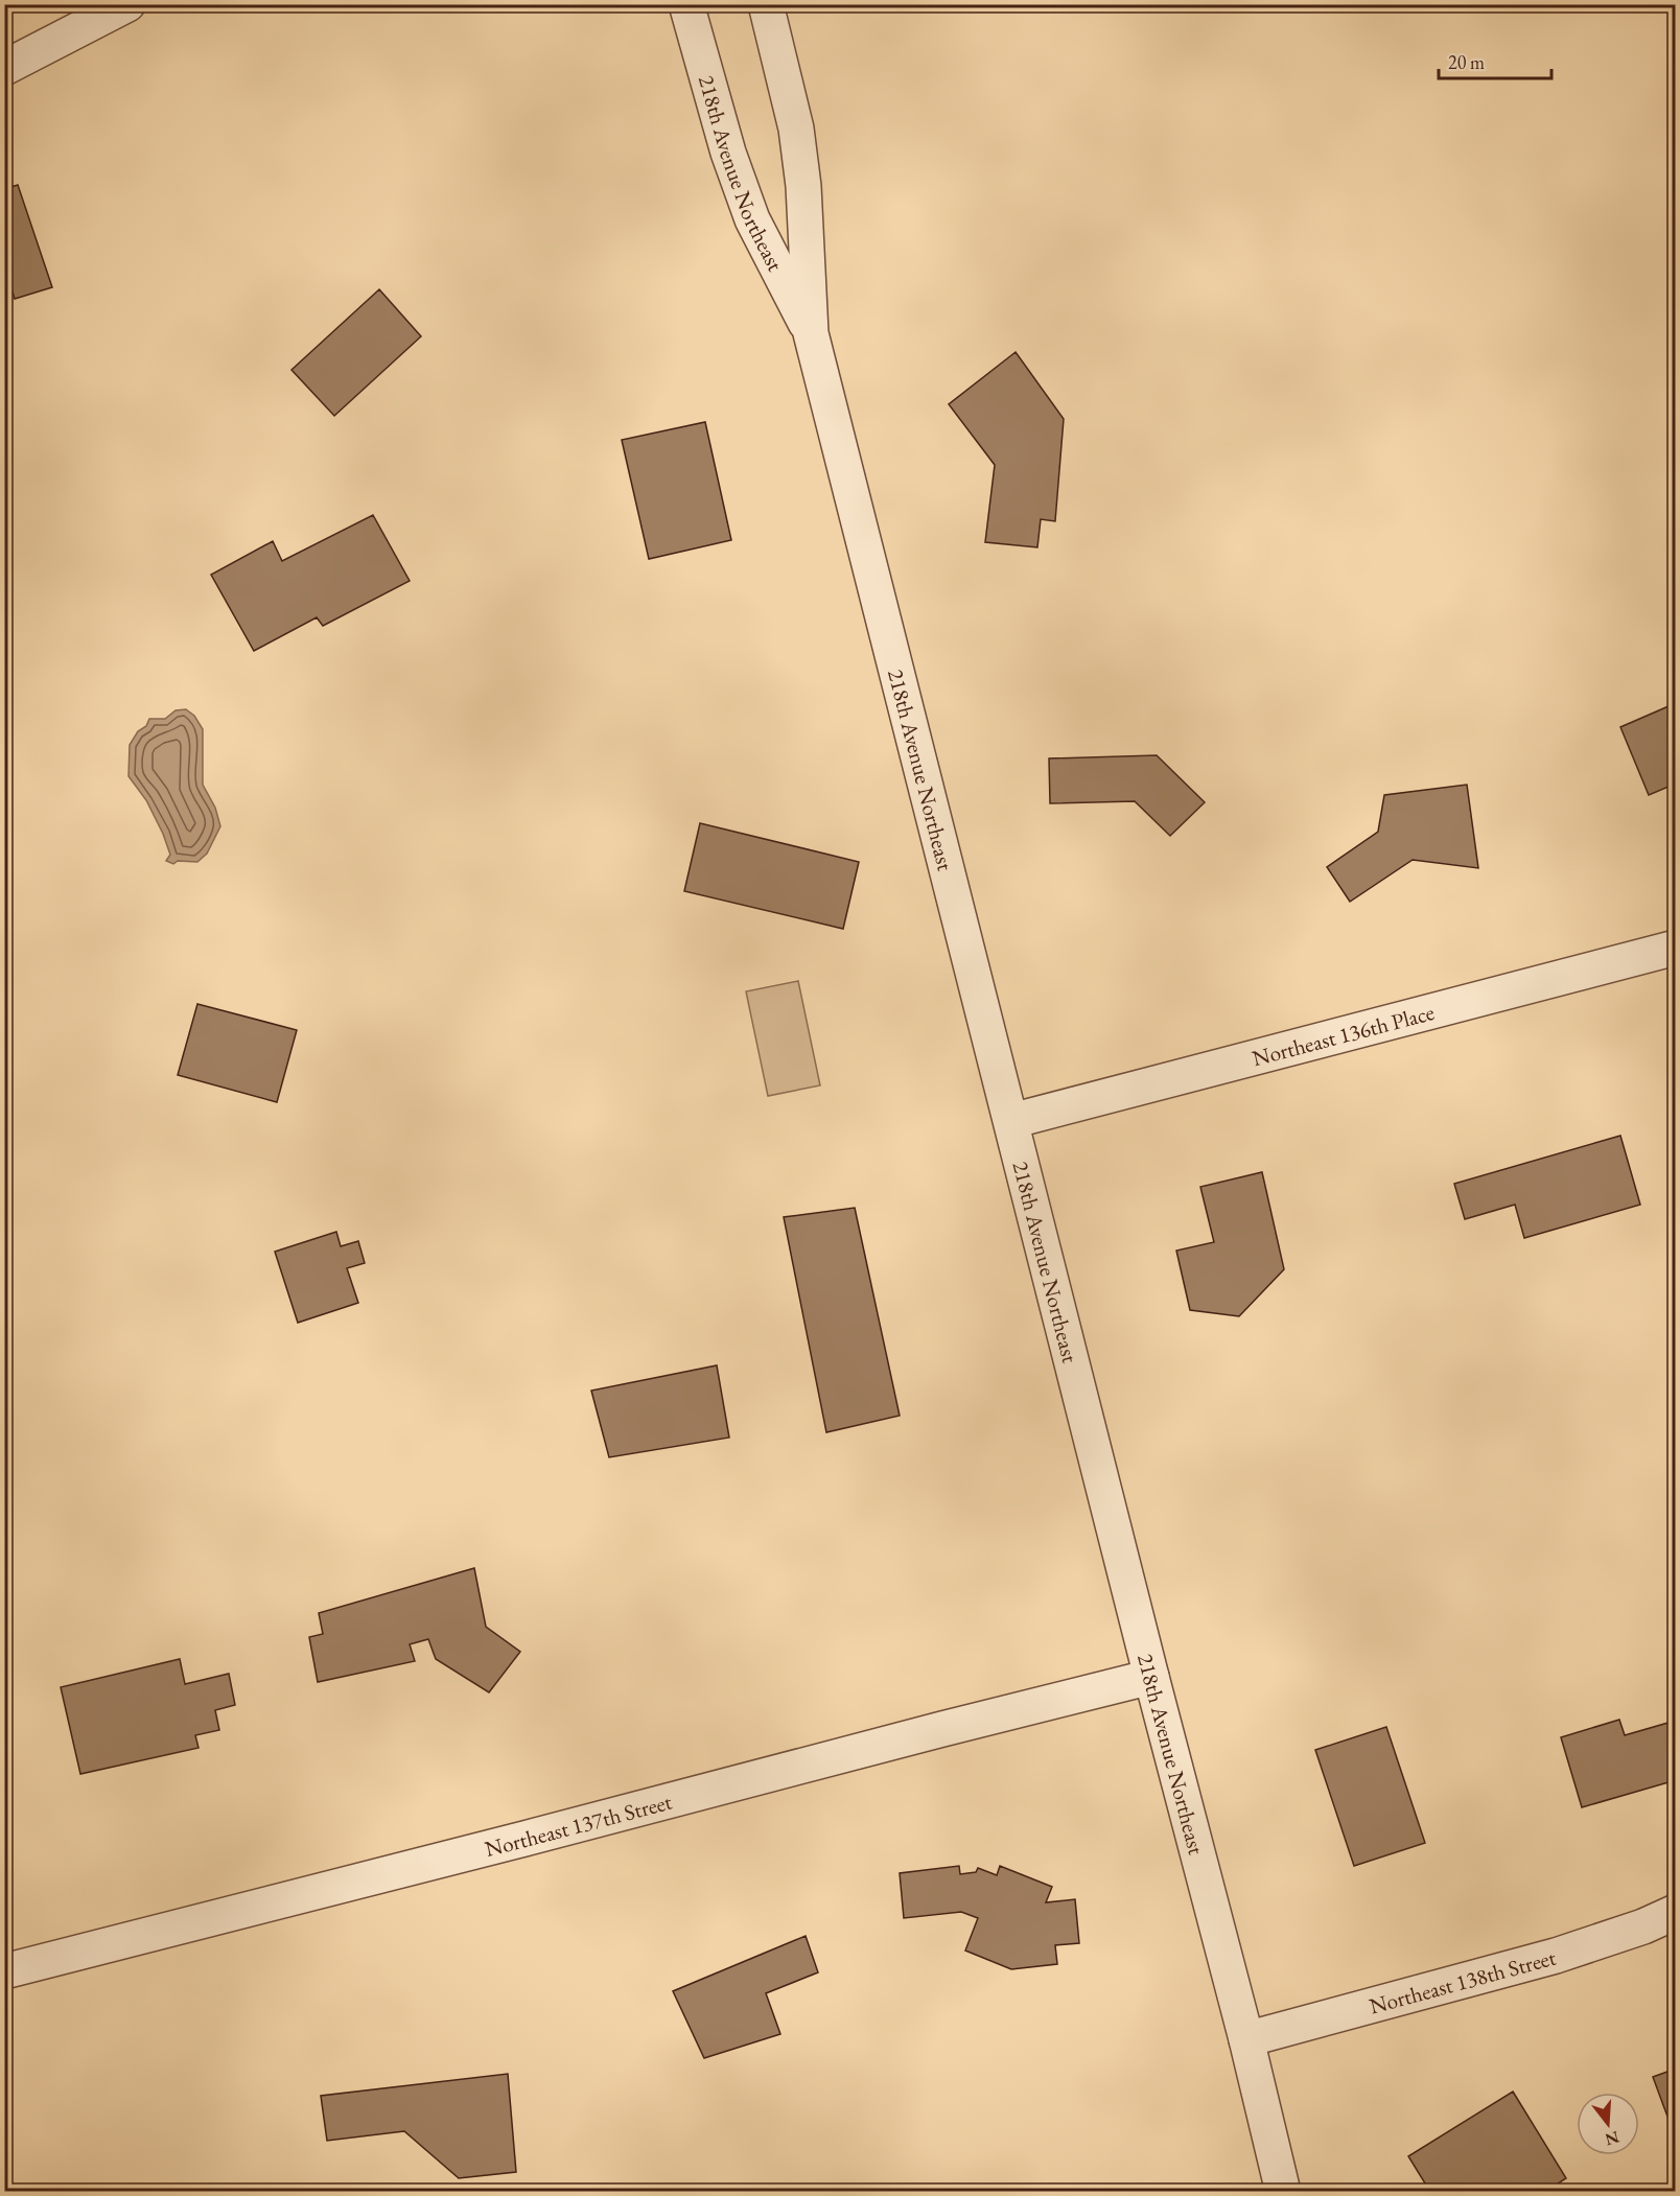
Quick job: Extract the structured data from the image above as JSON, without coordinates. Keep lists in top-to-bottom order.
{
  "streets": {
    "street": [
      "218th Avenue Northeast",
      "Northeast 136th Place",
      "Northeast 137th Street",
      "Northeast 138th Street"
    ]
  },
  "crossings": [
    ["218th Avenue Northeast", "Northeast 136th Place"],
    ["218th Avenue Northeast", "Northeast 137th Street"],
    ["218th Avenue Northeast", "Northeast 138th Street"]
  ],
  "scale_bar": "20 m",
  "north": "bottom"
}
